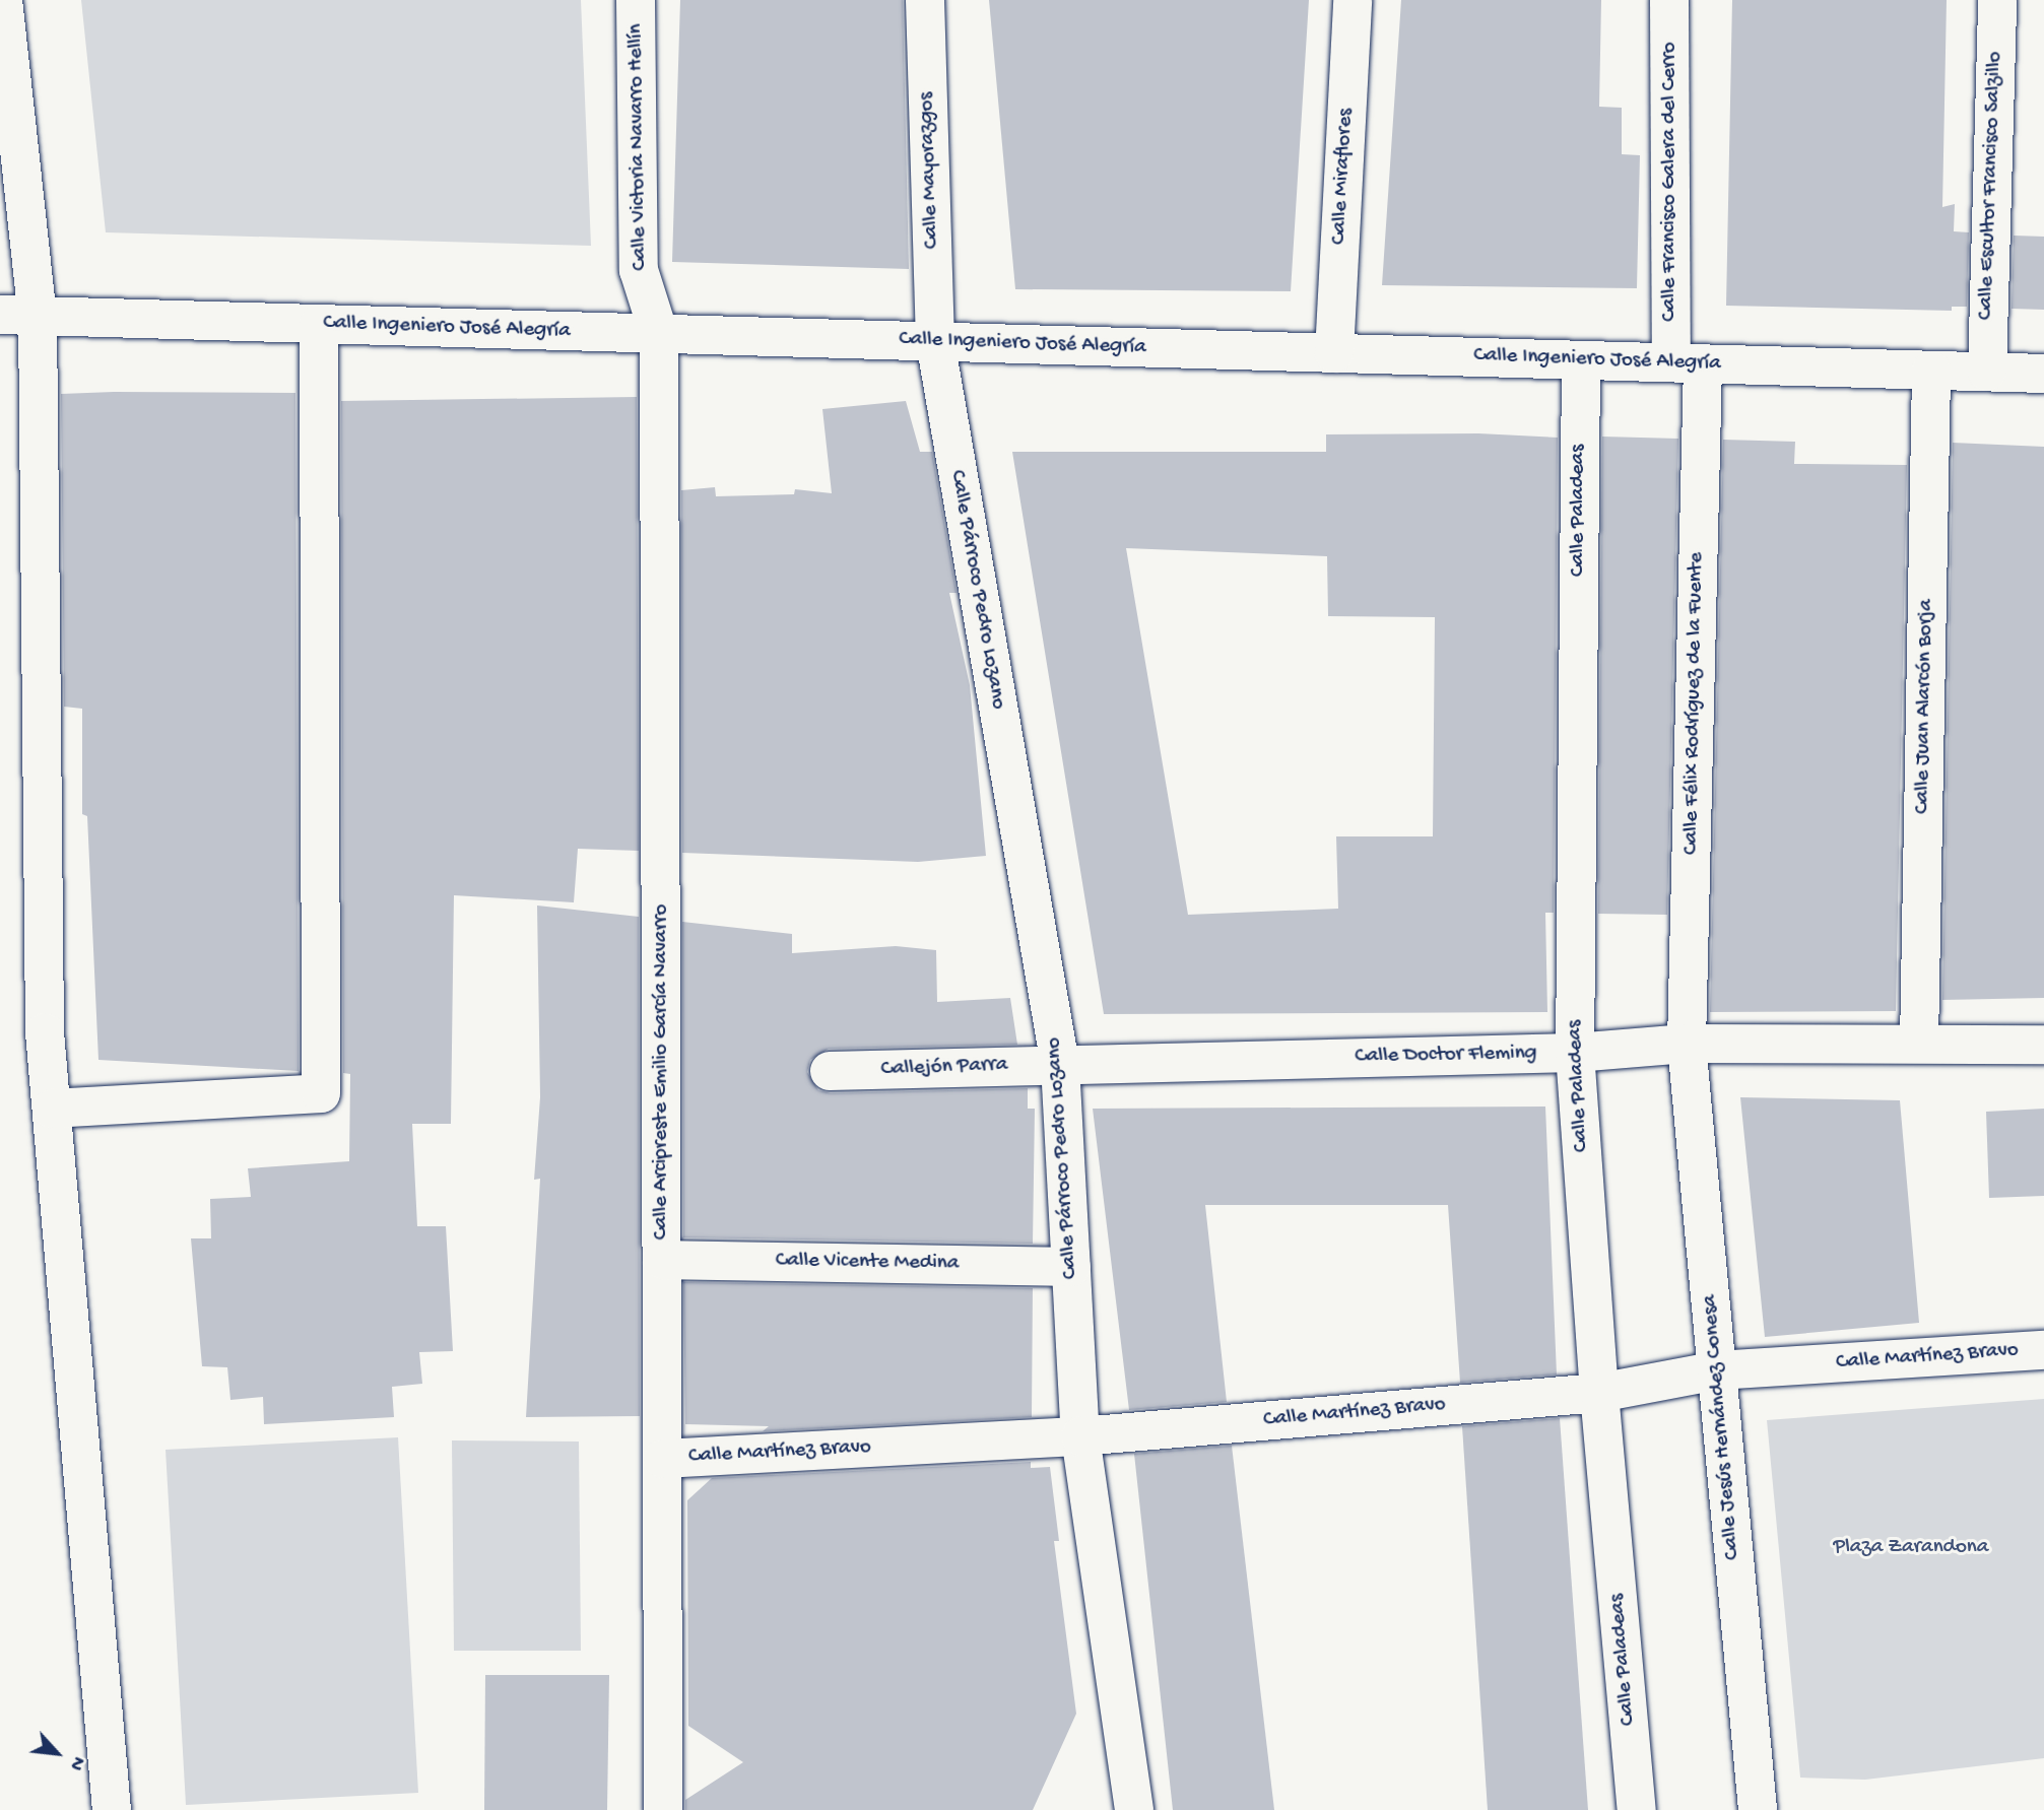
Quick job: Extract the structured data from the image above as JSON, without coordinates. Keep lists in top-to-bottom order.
{
  "streets": {
    "street": [
      "Calle Victoria Navarro Hellín",
      "Calle Mayorazgos",
      "Calle Miraflores",
      "Calle Francisco Galera del Cerro",
      "Calle Escultor Francisco Salzillo",
      "Calle Ingeniero José Alegría",
      "Calle Paladeas",
      "Calle Párroco Pedro Lozano",
      "Calle Félix Rodríguez de la Fuente",
      "Calle Juan Alarcón Borja",
      "Calle Doctor Fleming",
      "Callejón Parra",
      "Calle Arcipreste Emilio García Navarro",
      "Calle Vicente Medina",
      "Calle Martínez Bravo",
      "Calle Jesús Hernández Conesa"
    ]
  },
  "crossings": [
    ["Calle Victoria Navarro Hellín", "Calle Ingeniero José Alegría"],
    ["Calle Victoria Navarro Hellín", "Calle Arcipreste Emilio García Navarro"],
    ["Calle Mayorazgos", "Calle Ingeniero José Alegría"],
    ["Calle Mayorazgos", "Calle Párroco Pedro Lozano"],
    ["Calle Miraflores", "Calle Ingeniero José Alegría"],
    ["Calle Francisco Galera del Cerro", "Calle Ingeniero José Alegría"],
    ["Calle Francisco Galera del Cerro", "Calle Félix Rodríguez de la Fuente"],
    ["Calle Escultor Francisco Salzillo", "Calle Ingeniero José Alegría"],
    ["Calle Ingeniero José Alegría", "Calle Paladeas"],
    ["Calle Ingeniero José Alegría", "Calle Párroco Pedro Lozano"],
    ["Calle Ingeniero José Alegría", "Calle Félix Rodríguez de la Fuente"],
    ["Calle Ingeniero José Alegría", "Calle Juan Alarcón Borja"],
    ["Calle Ingeniero José Alegría", "Calle Arcipreste Emilio García Navarro"],
    ["Calle Paladeas", "Calle Doctor Fleming"],
    ["Calle Paladeas", "Calle Martínez Bravo"],
    ["Calle Párroco Pedro Lozano", "Calle Doctor Fleming"],
    ["Calle Párroco Pedro Lozano", "Callejón Parra"],
    ["Calle Párroco Pedro Lozano", "Calle Vicente Medina"],
    ["Calle Párroco Pedro Lozano", "Calle Martínez Bravo"],
    ["Calle Félix Rodríguez de la Fuente", "Calle Doctor Fleming"],
    ["Calle Félix Rodríguez de la Fuente", "Calle Jesús Hernández Conesa"],
    ["Calle Juan Alarcón Borja", "Calle Doctor Fleming"],
    ["Calle Doctor Fleming", "Callejón Parra"],
    ["Calle Doctor Fleming", "Calle Jesús Hernández Conesa"],
    ["Calle Arcipreste Emilio García Navarro", "Calle Vicente Medina"],
    ["Calle Arcipreste Emilio García Navarro", "Calle Martínez Bravo"],
    ["Calle Martínez Bravo", "Calle Jesús Hernández Conesa"]
  ],
  "parks": ["Plaza Zarandona"],
  "north": "bottom right"
}
